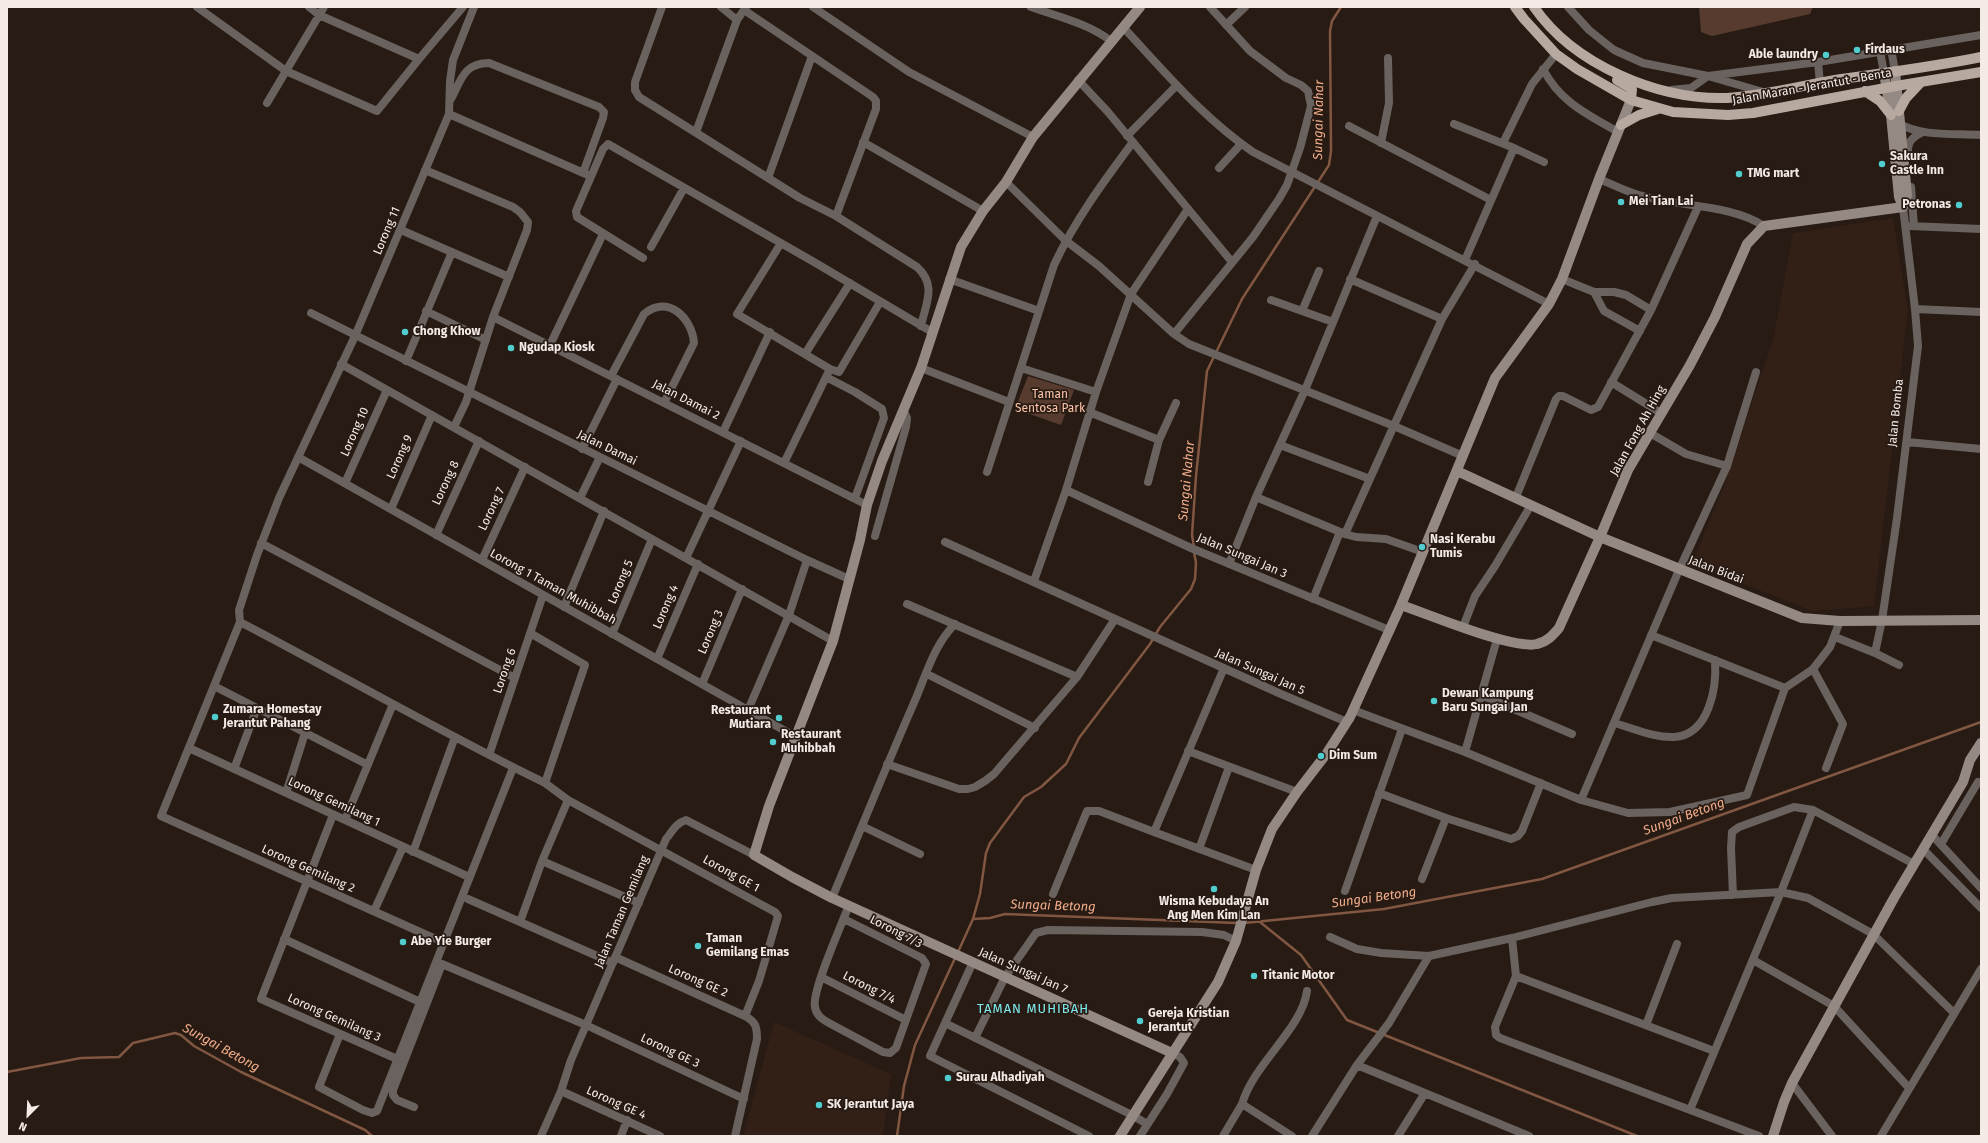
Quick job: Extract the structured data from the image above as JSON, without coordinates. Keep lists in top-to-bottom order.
{
  "streets": {
    "main road": ["Jalan Maran - Jerantut - Benta"],
    "street": [
      "Lorong 11",
      "Jalan Damai 2",
      "Jalan Bomba",
      "Jalan Fong Ah Hing",
      "Lorong 10",
      "Jalan Damai",
      "Lorong 9",
      "Lorong 8",
      "Lorong 7",
      "Jalan Sungai Jan 3",
      "Jalan Bidai",
      "Lorong 5",
      "Lorong 1 Taman Muhibbah",
      "Lorong 4",
      "Lorong 3",
      "Lorong 6",
      "Jalan Sungai Jan 5",
      "Lorong Gemilang 1",
      "Lorong Gemilang 2",
      "Lorong GE 1",
      "Jalan Taman Gemilang",
      "Lorong 7/3",
      "Jalan Sungai Jan 7",
      "Lorong GE 2",
      "Lorong 7/4",
      "Lorong Gemilang 3",
      "Lorong GE 3",
      "Lorong GE 4"
    ]
  },
  "crossings": [
    ["Jalan Maran - Jerantut - Benta", "Jalan Bomba"],
    ["Lorong 11", "Jalan Damai"],
    ["Lorong 11", "Lorong 1 Taman Muhibbah"],
    ["Lorong 11", "Lorong Gemilang 1"],
    ["Lorong 11", "Lorong Gemilang 2"],
    ["Jalan Bomba", "Jalan Bidai"],
    ["Jalan Fong Ah Hing", "Jalan Bidai"],
    ["Lorong 10", "Lorong 1 Taman Muhibbah"],
    ["Lorong 9", "Lorong 1 Taman Muhibbah"],
    ["Lorong 8", "Lorong 1 Taman Muhibbah"],
    ["Lorong 7", "Lorong 1 Taman Muhibbah"],
    ["Lorong 5", "Lorong 1 Taman Muhibbah"],
    ["Lorong 1 Taman Muhibbah", "Lorong 4"],
    ["Lorong 1 Taman Muhibbah", "Lorong 3"],
    ["Lorong 1 Taman Muhibbah", "Lorong 6"],
    ["Lorong GE 1", "Jalan Taman Gemilang"],
    ["Lorong GE 1", "Lorong GE 2"],
    ["Jalan Taman Gemilang", "Jalan Sungai Jan 7"],
    ["Jalan Taman Gemilang", "Lorong GE 2"],
    ["Jalan Taman Gemilang", "Lorong GE 3"],
    ["Jalan Taman Gemilang", "Lorong GE 4"],
    ["Lorong 7/3", "Lorong 7/4"],
    ["Lorong GE 2", "Lorong GE 3"]
  ],
  "districts": ["TAMAN MUHIBAH"],
  "water": ["Sungai Nahar", "Sungai Betong"],
  "parks": ["Taman Sentosa Park"],
  "places": [
    "Firdaus",
    "Able laundry",
    "Sakura Castle Inn",
    "TMG mart",
    "Mei Tian Lai",
    "Petronas",
    "Chong Khow",
    "Ngudap Kiosk",
    "Nasi Kerabu Tumis",
    "Dewan Kampung Baru Sungai Jan",
    "Zumara Homestay Jerantut Pahang",
    "Restaurant Mutiara",
    "Restaurant Muhibbah",
    "Dim Sum",
    "Wisma Kebudaya An Ang Men Kim Lan",
    "Abe Yie Burger",
    "Taman Gemilang Emas",
    "Titanic Motor",
    "Gereja Kristian Jerantut",
    "Surau Alhadiyah",
    "SK Jerantut Jaya"
  ],
  "north": "bottom left"
}
